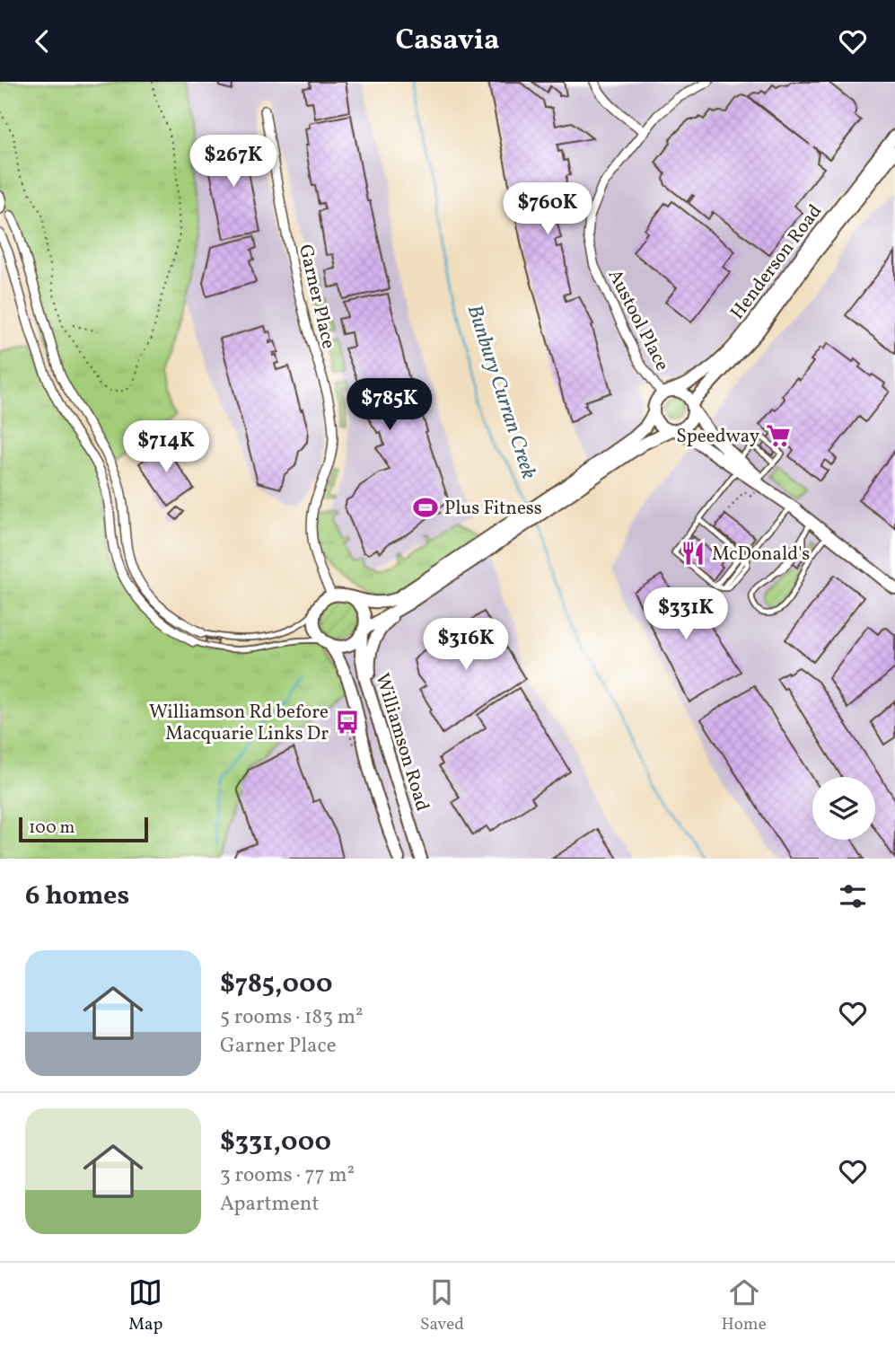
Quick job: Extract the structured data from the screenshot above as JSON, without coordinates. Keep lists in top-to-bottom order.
{
  "streets": {
    "main road": ["Henderson Road", "Williamson Road"],
    "street": ["Garner Place", "Austool Place"]
  },
  "crossings": [
    ["Henderson Road", "Austool Place"],
    ["Garner Place", "Williamson Road"]
  ],
  "water": ["Bunbury Curran Creek"],
  "places": {
    "supermarket": ["Speedway"],
    "sports": ["Plus Fitness"],
    "restaurant": ["McDonald's"],
    "bus stop": ["Williamson Rd before Macquarie Links Dr"]
  },
  "scale_bar": "100 m",
  "page": {
    "header": "Casavia",
    "price": [
      "$267K",
      "$760K",
      "$785K",
      "$714K",
      "$331K",
      "$316K"
    ],
    "scale": "100 m",
    "heading": "6 homes",
    "list": [
      {
        "name": "$785,000",
        "note": "5 rooms · 183 m² · Garner Place"
      },
      {
        "name": "$331,000",
        "note": "3 rooms · 77 m² · Apartment"
      }
    ],
    "tabs": ["Map", "Saved", "Home"]
  }
}
